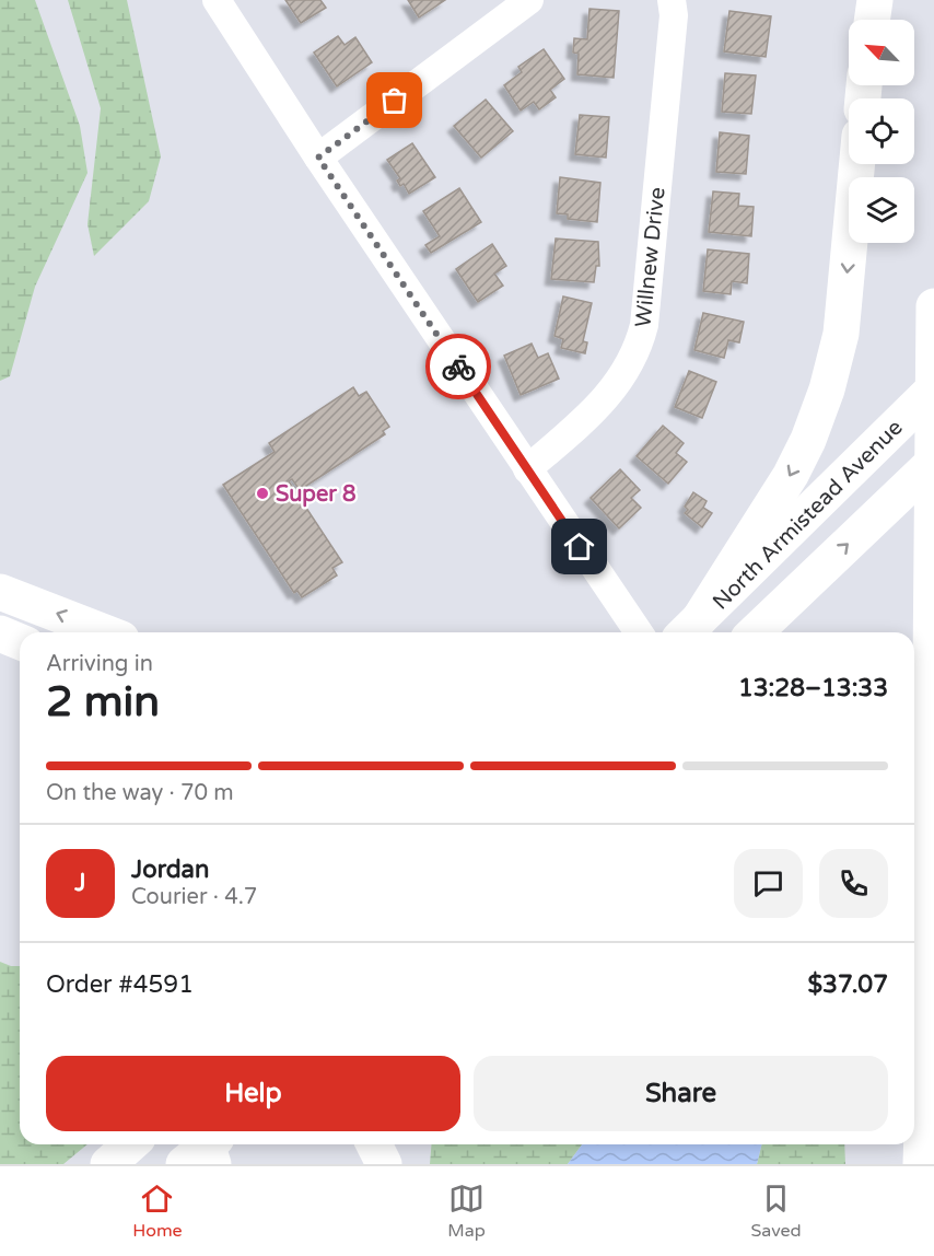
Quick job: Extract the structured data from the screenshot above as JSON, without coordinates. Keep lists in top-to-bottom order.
{
  "streets": {
    "main road": ["North Armistead Avenue"],
    "street": ["Willnew Drive"]
  },
  "places": ["Super 8"],
  "north": "top left",
  "page": {
    "heading": ["2 min", "Arriving in", "13:28–13:33"],
    "panel": [
      "Jordan",
      "Courier · 4.7",
      "Order #4591",
      "$37.07"
    ],
    "bar": "On the way · 70 m",
    "round": "J",
    "buttons": ["Help", "Share"],
    "tabs": ["Home", "Map", "Saved"]
  }
}
